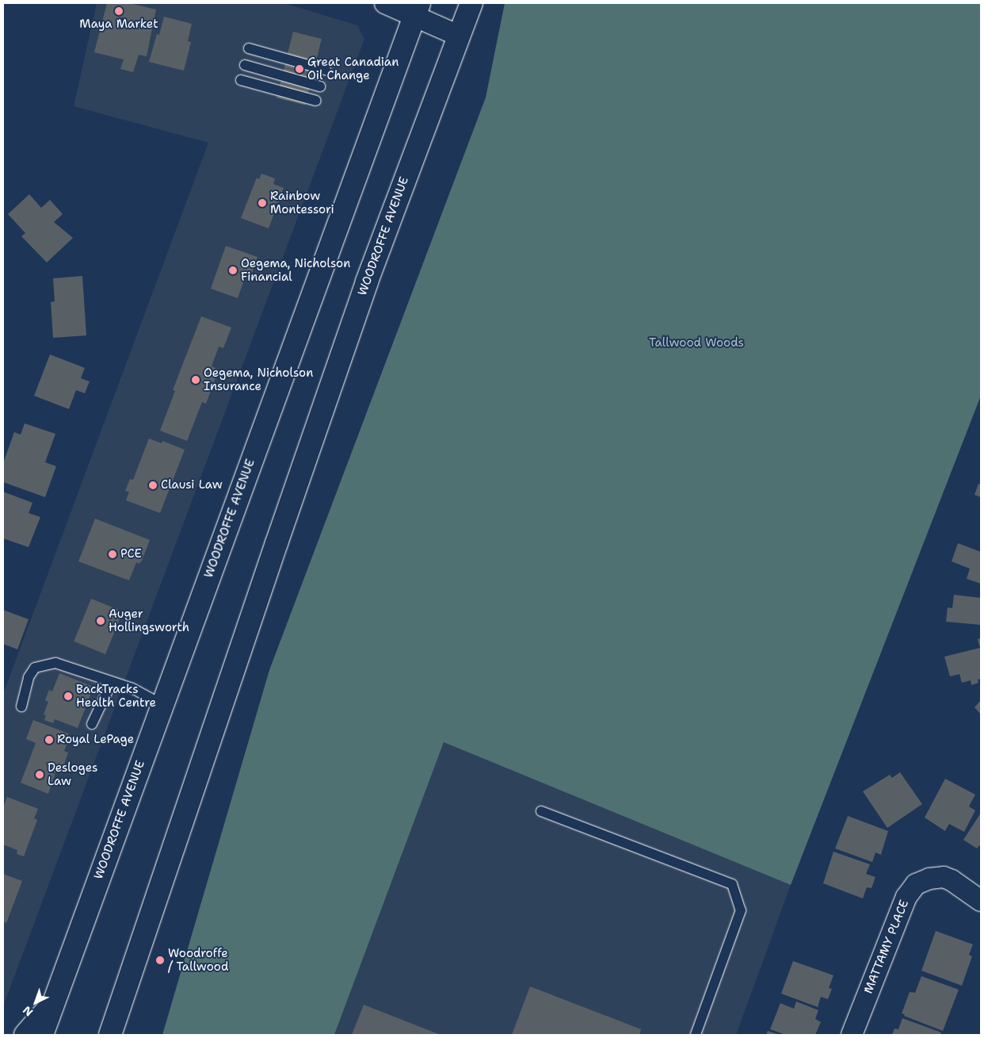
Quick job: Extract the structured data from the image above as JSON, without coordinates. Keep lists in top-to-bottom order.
{
  "streets": {
    "main road": ["WOODROFFE AVENUE"],
    "street": ["MATTAMY PLACE"]
  },
  "parks": ["Tallwood Woods"],
  "places": [
    "Maya Market",
    "Great Canadian Oil Change",
    "Rainbow Montessori",
    "Oegema, Nicholson Financial",
    "Oegema, Nicholson Insurance",
    "Clausi Law",
    "PCE",
    "Auger Hollingsworth",
    "BackTracks Health Centre",
    "Royal LePage",
    "Desloges Law",
    "Woodroffe / Tallwood"
  ],
  "north": "bottom left"
}
